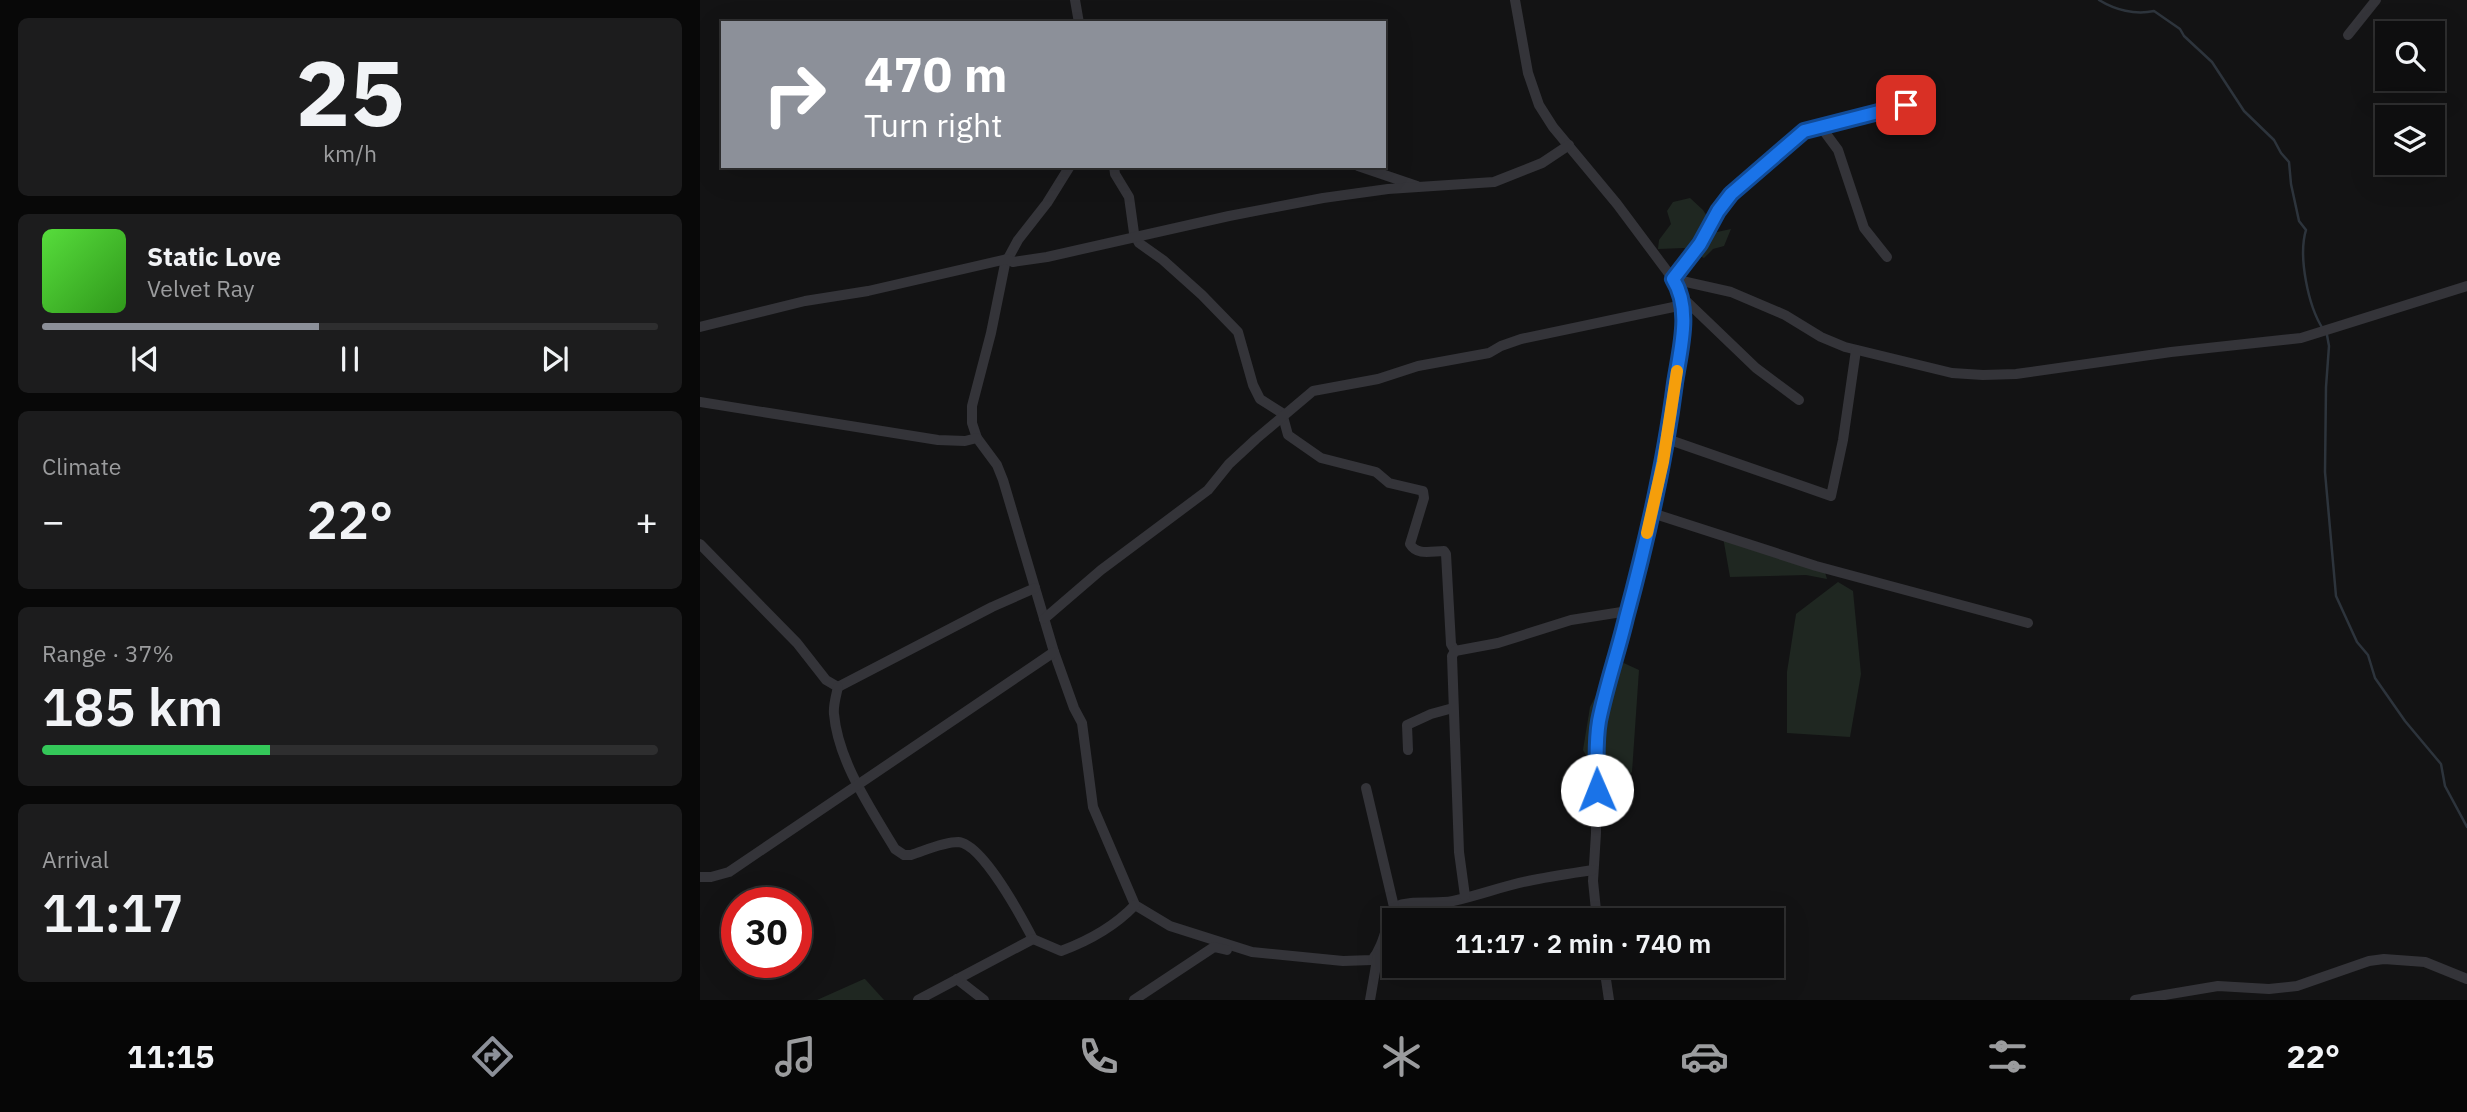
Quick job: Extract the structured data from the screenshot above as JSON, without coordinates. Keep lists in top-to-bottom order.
{
  "page": {
    "tile": [
      ["25", "km/h"],
      "Climate",
      ["Range · 37%", "185 km"],
      ["Arrival", "11:17"]
    ],
    "turn": ["470 m", "Turn right"],
    "song": ["Static Love", "Velvet Ray"],
    "heat": ["−", "22°", "+"],
    "limit": "30",
    "trip": "11:17 · 2 min · 740 m",
    "tabs": ["11:15", "22°"]
  }
}
